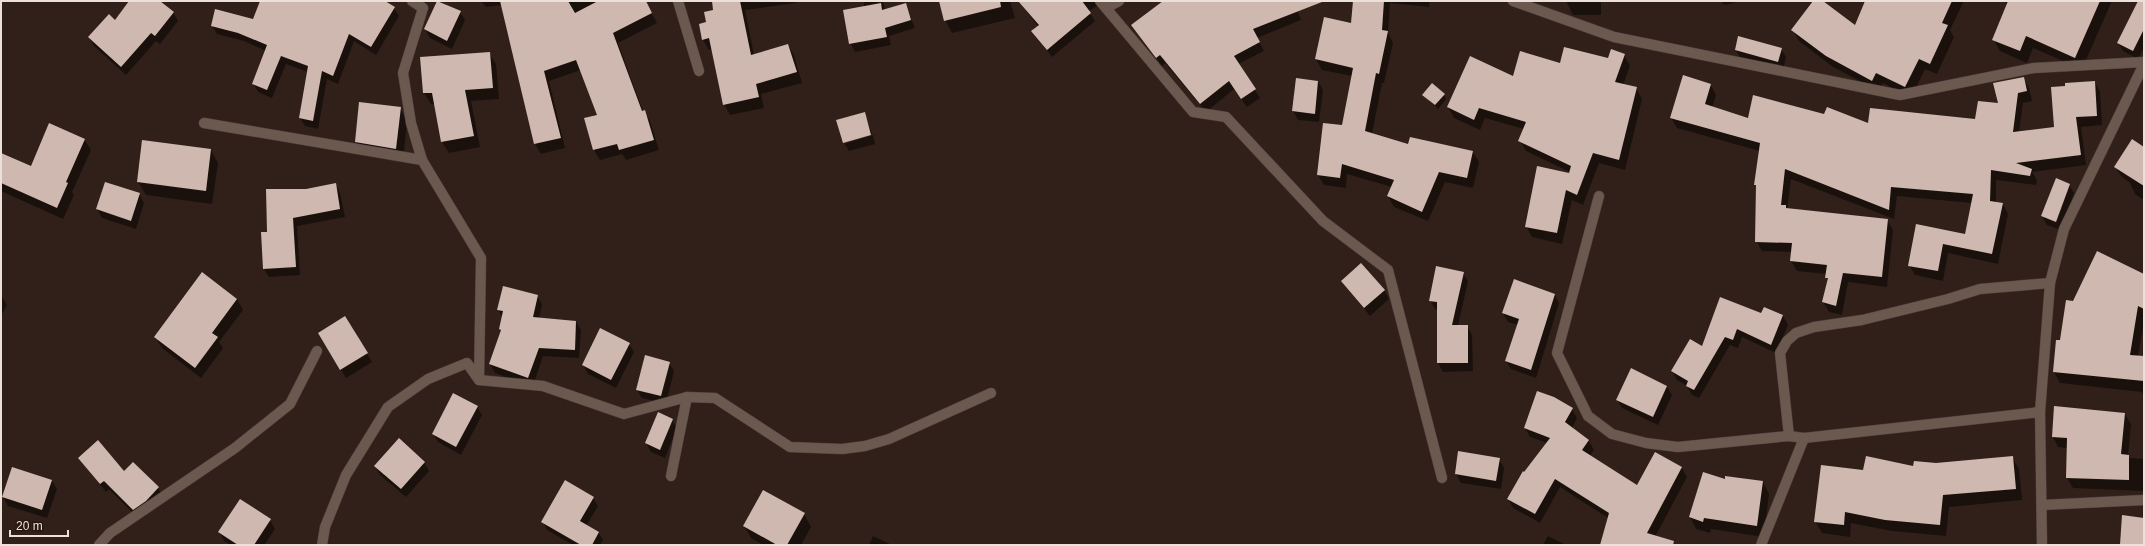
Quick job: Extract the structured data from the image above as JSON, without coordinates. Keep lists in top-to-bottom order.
{
  "scale_bar": "20 m"
}
